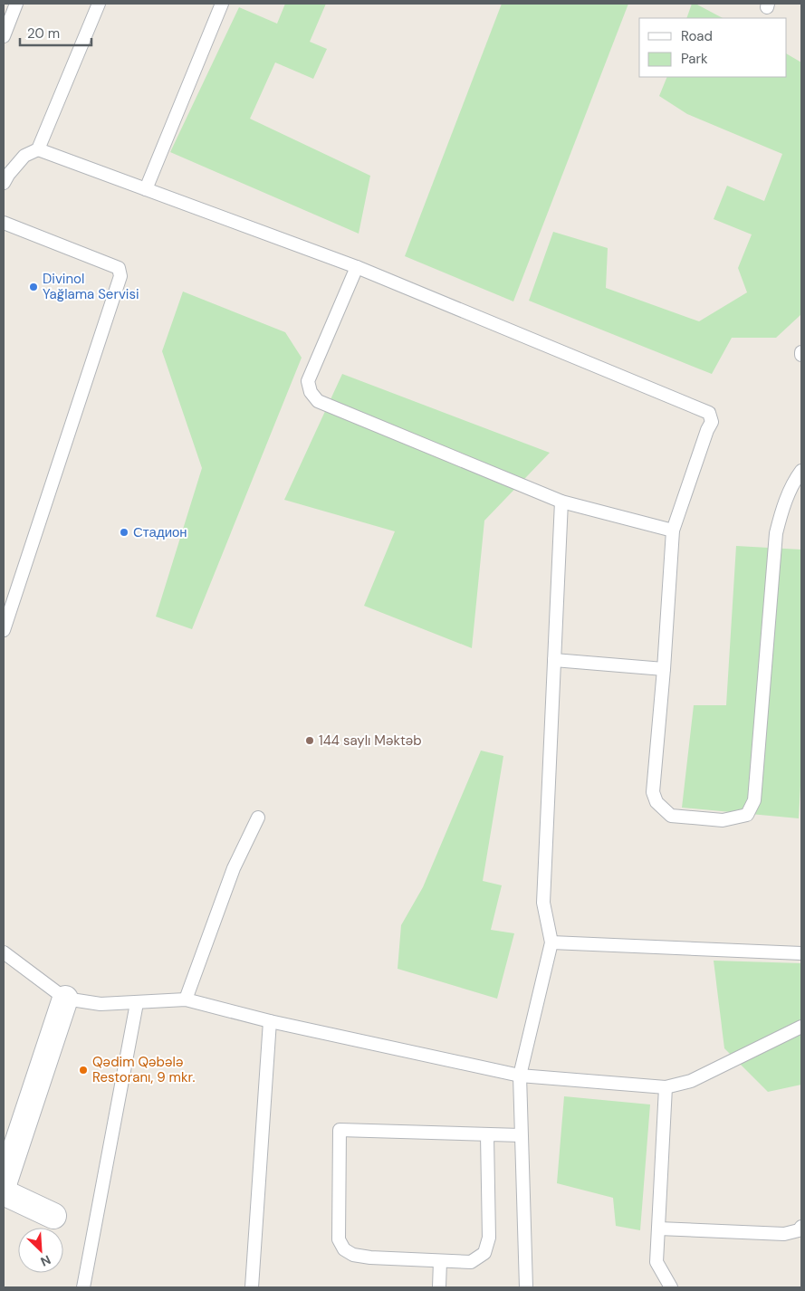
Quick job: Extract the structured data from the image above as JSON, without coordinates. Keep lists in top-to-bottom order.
{
  "places": [
    "Divinol Yağlama Servisi",
    "Стадион",
    "144 saylı Məktəb",
    "Qədim Qəbələ Restoranı, 9 mkr."
  ],
  "legend": ["Road", "Park"],
  "scale_bar": "20 m",
  "north": "bottom right"
}
